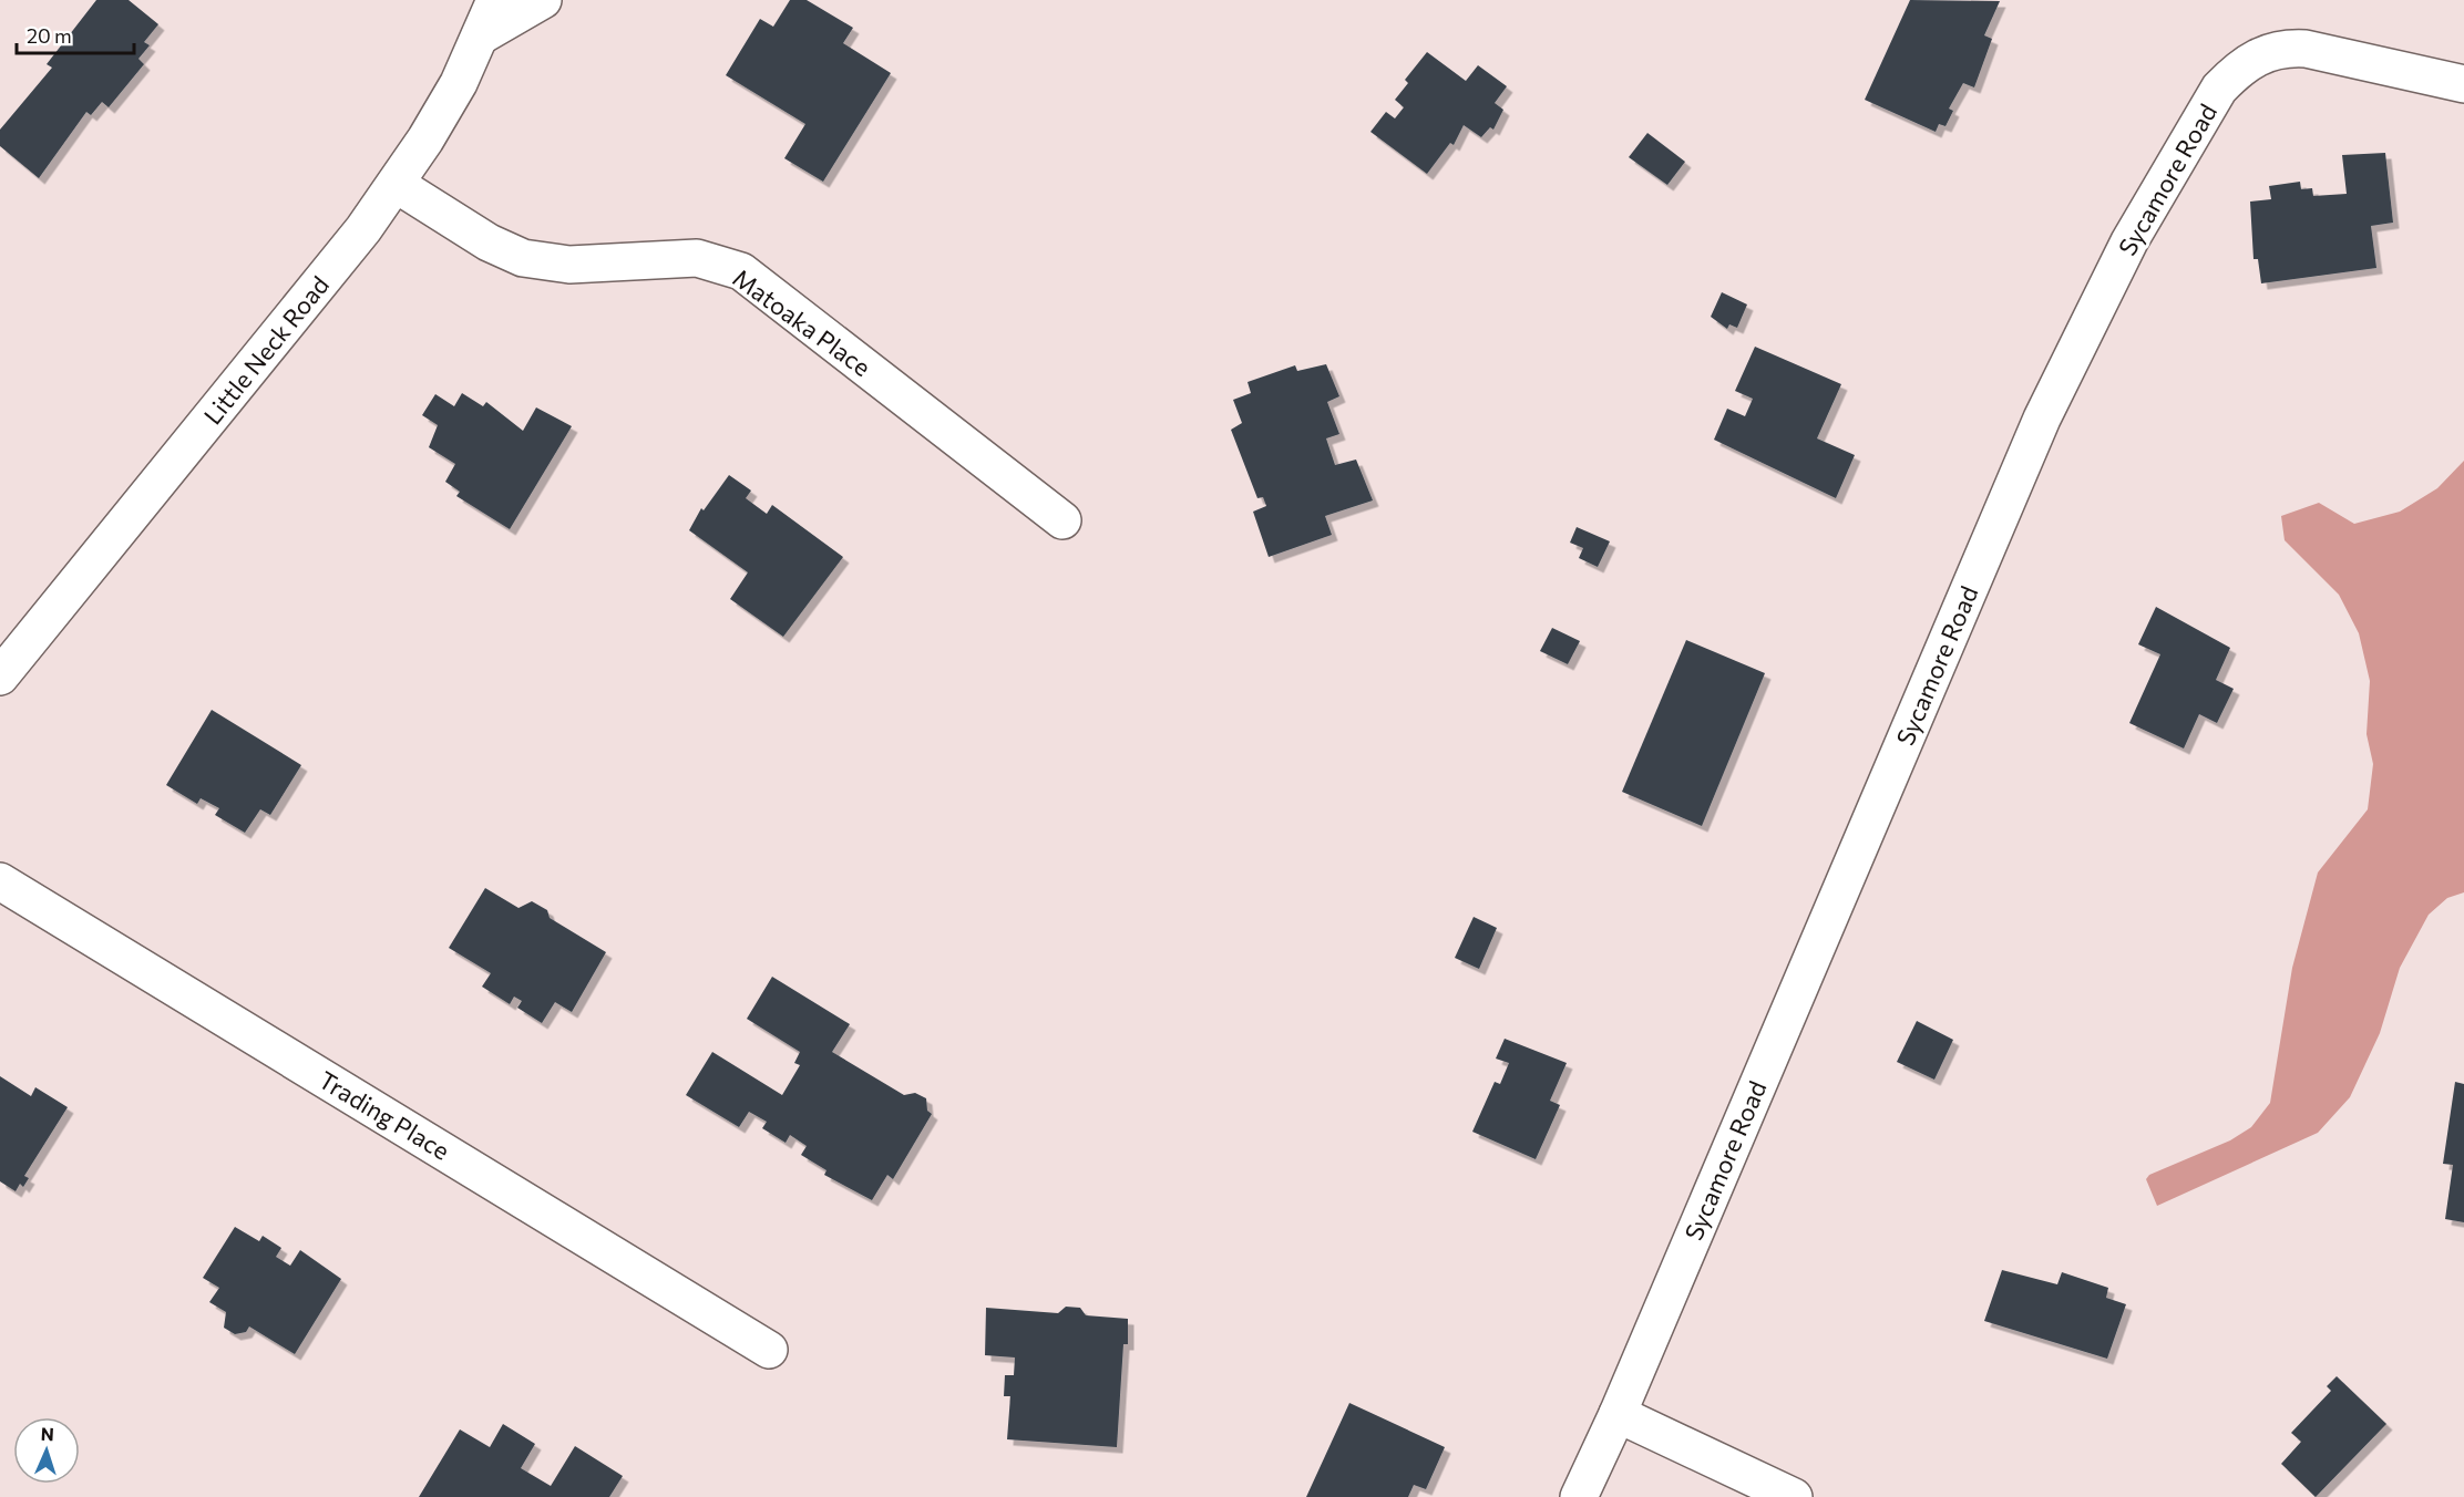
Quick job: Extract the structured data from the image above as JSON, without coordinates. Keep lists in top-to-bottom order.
{
  "streets": {
    "street": [
      "Sycamore Road",
      "Matoaka Place",
      "Little Neck Road",
      "Trading Place"
    ]
  },
  "crossings": [
    ["Matoaka Place", "Little Neck Road"]
  ],
  "scale_bar": "20 m",
  "north": "top"
}
